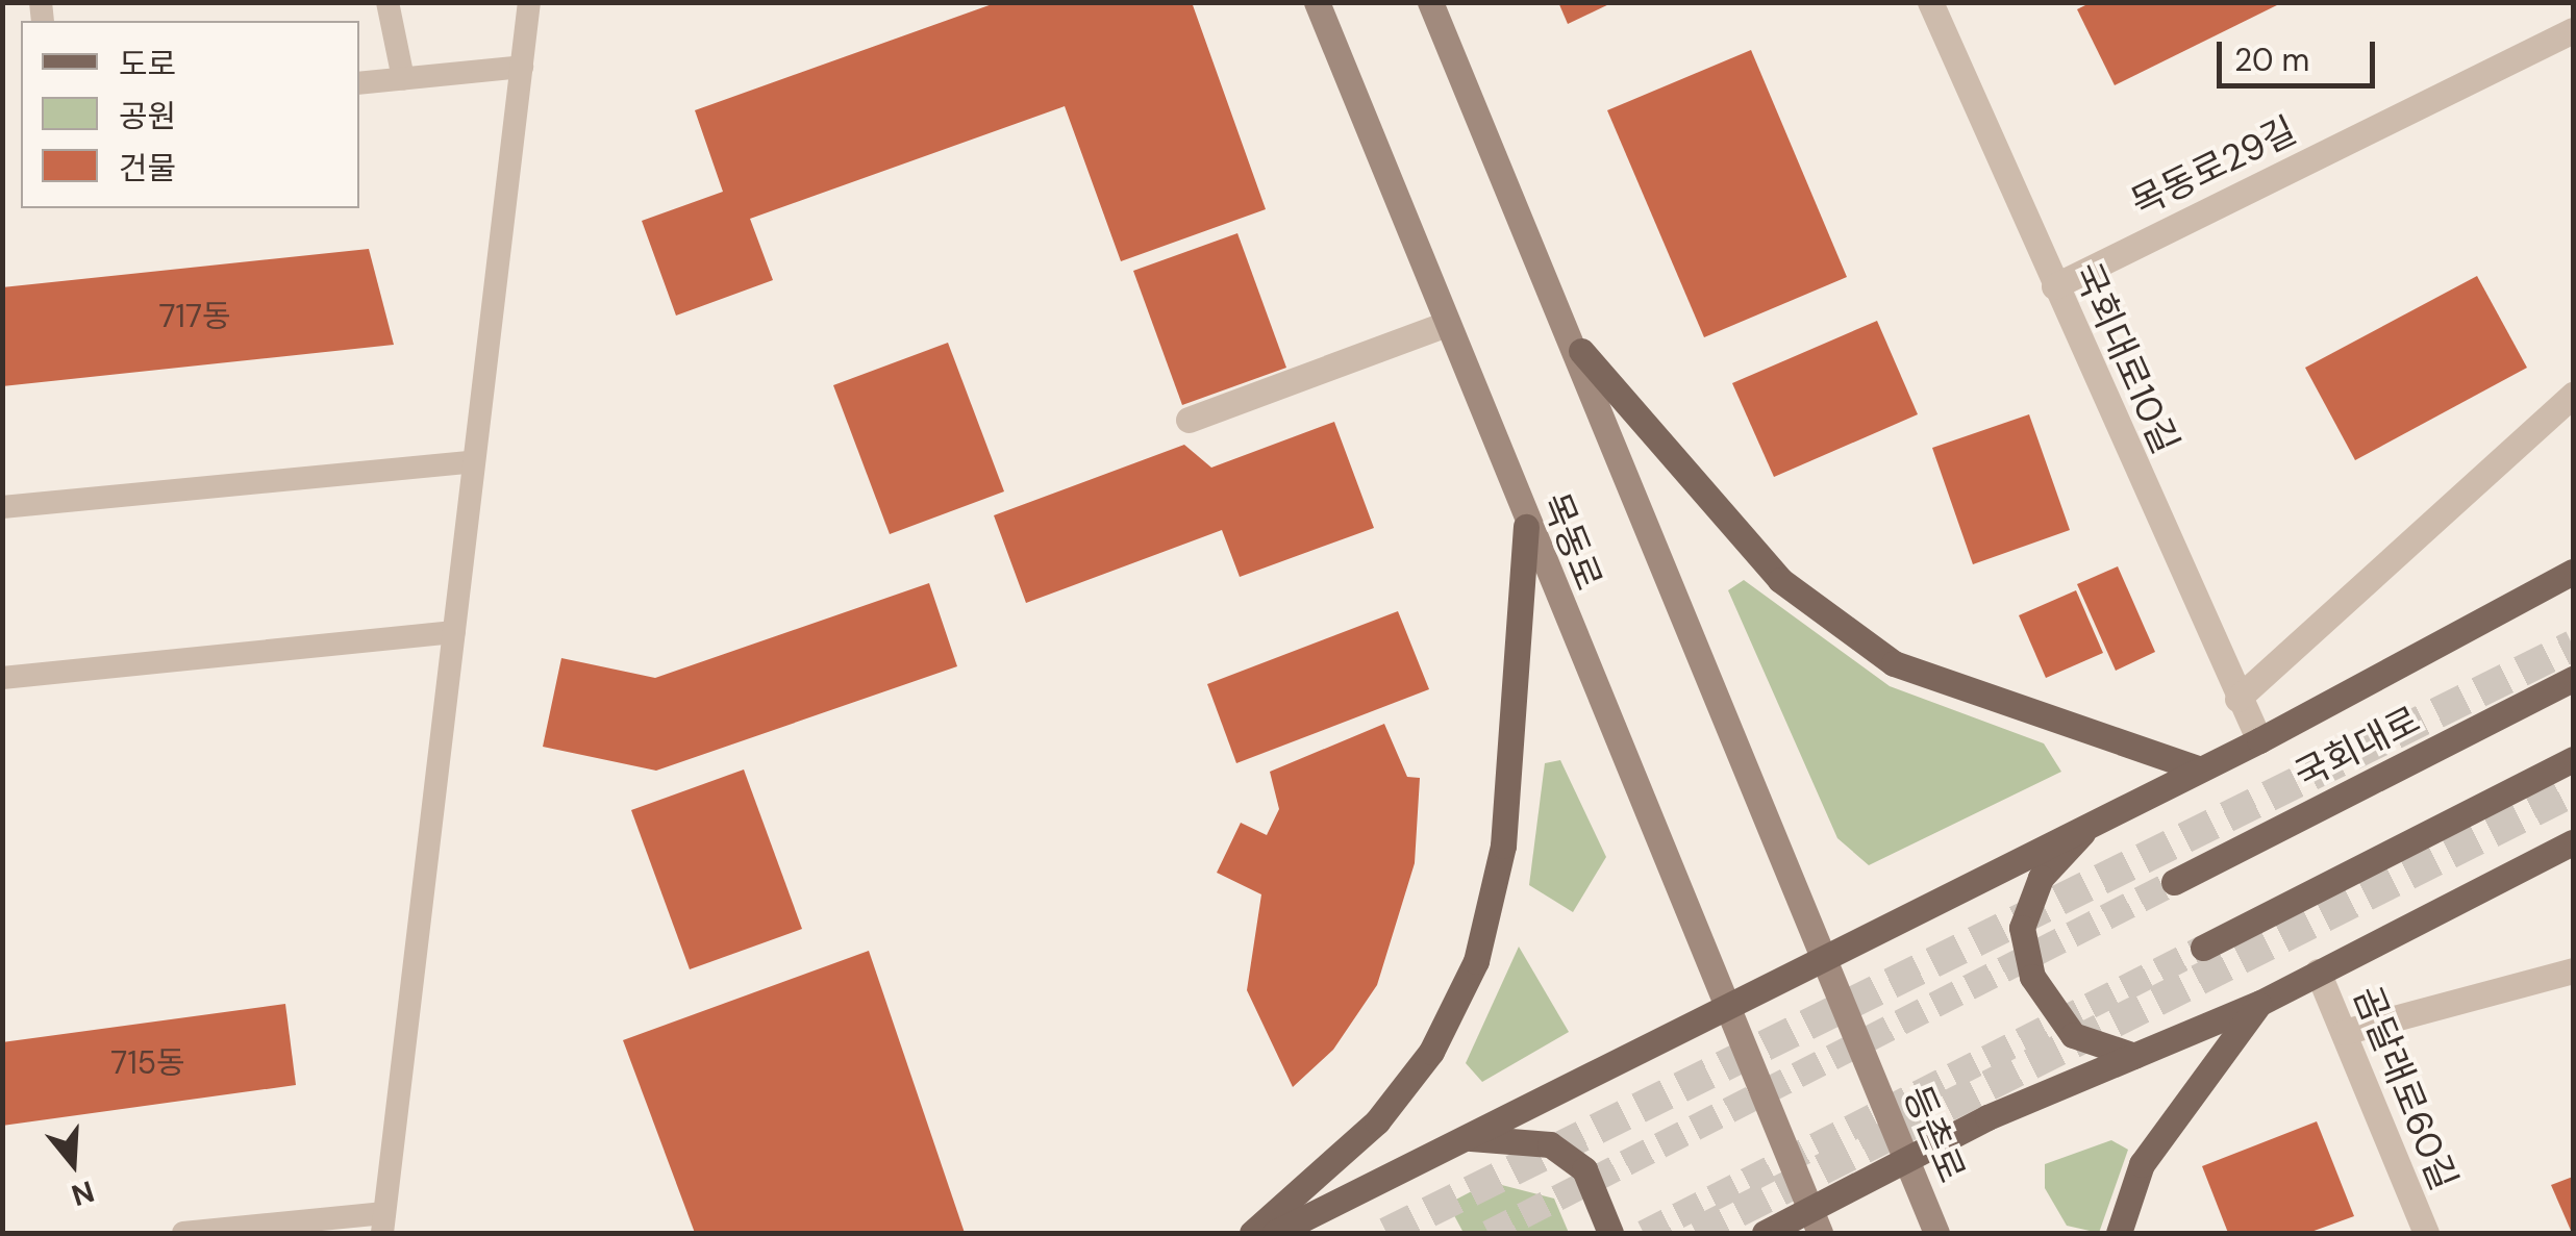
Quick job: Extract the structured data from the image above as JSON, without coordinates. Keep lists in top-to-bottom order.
{
  "streets": {
    "main road": ["목동로", "국회대로", "등촌로"],
    "street": ["목동로29길", "국회대로10길", "곰달래로60길"]
  },
  "crossings": [
    ["목동로29길", "국회대로10길"]
  ],
  "house_numbers": ["717동", "715동"],
  "legend": ["도로", "공원", "건물"],
  "scale_bar": "20 m",
  "north": "bottom"
}
